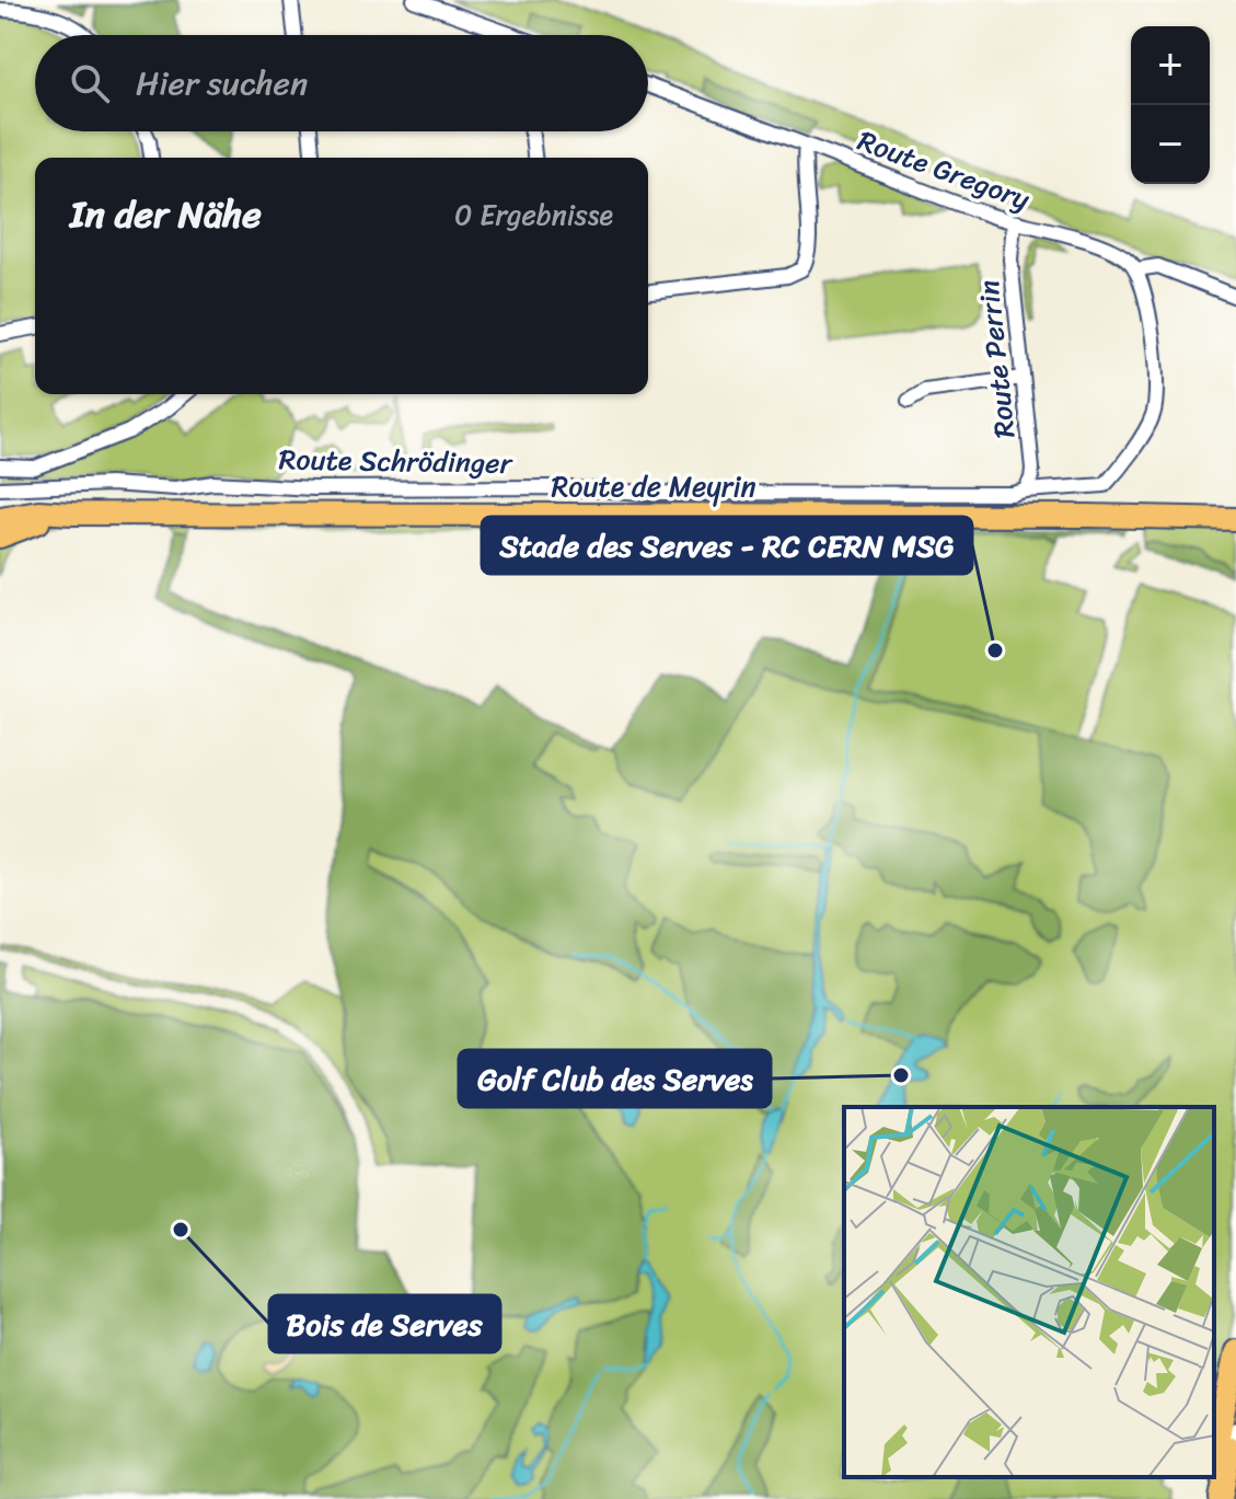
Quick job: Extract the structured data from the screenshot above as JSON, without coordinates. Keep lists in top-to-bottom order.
{
  "streets": {
    "main road": ["Route de Meyrin"],
    "street": ["Route Gregory", "Route Perrin", "Route Schrödinger"]
  },
  "crossings": [
    ["Route Gregory", "Route Perrin"],
    ["Route Gregory", "Route Schrödinger"],
    ["Route Perrin", "Route Schrödinger"]
  ],
  "places": ["Stade des Serves - RC CERN MSG", "Golf Club des Serves", "Bois de Serves"],
  "page": {
    "map_buttons": ["+", "−"],
    "search": "Hier suchen",
    "heading": ["In der Nähe", "0 Ergebnisse"]
  }
}
